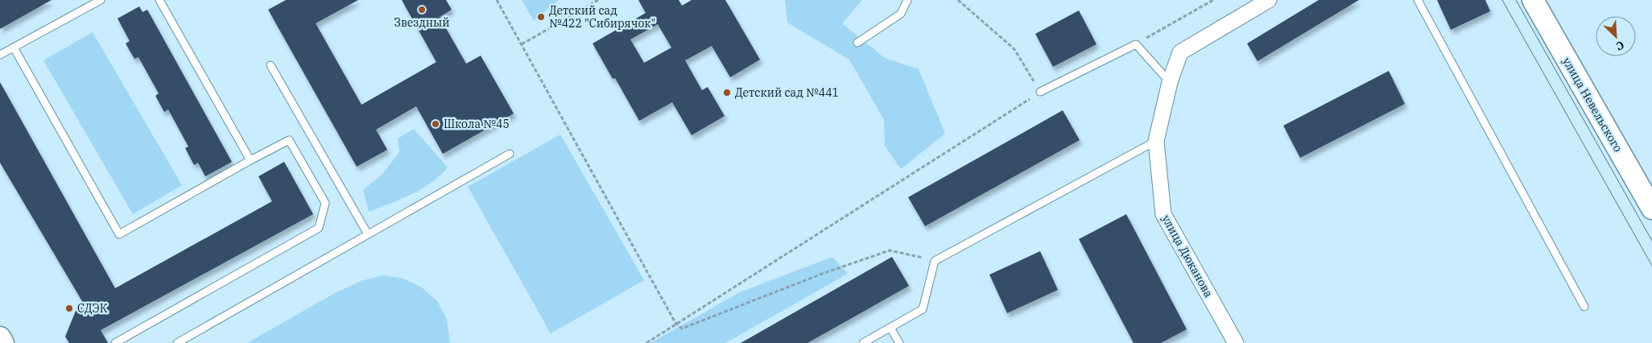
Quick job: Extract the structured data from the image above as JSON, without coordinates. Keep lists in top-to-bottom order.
{
  "streets": {
    "street": ["улица Невельского", "улица Дюканова"]
  },
  "places": [
    "Звездный",
    "Детский сад №422 \"Сибирячок\"",
    "Детский сад №441",
    "Школа №45",
    "СДЭК"
  ],
  "north": "bottom right"
}
